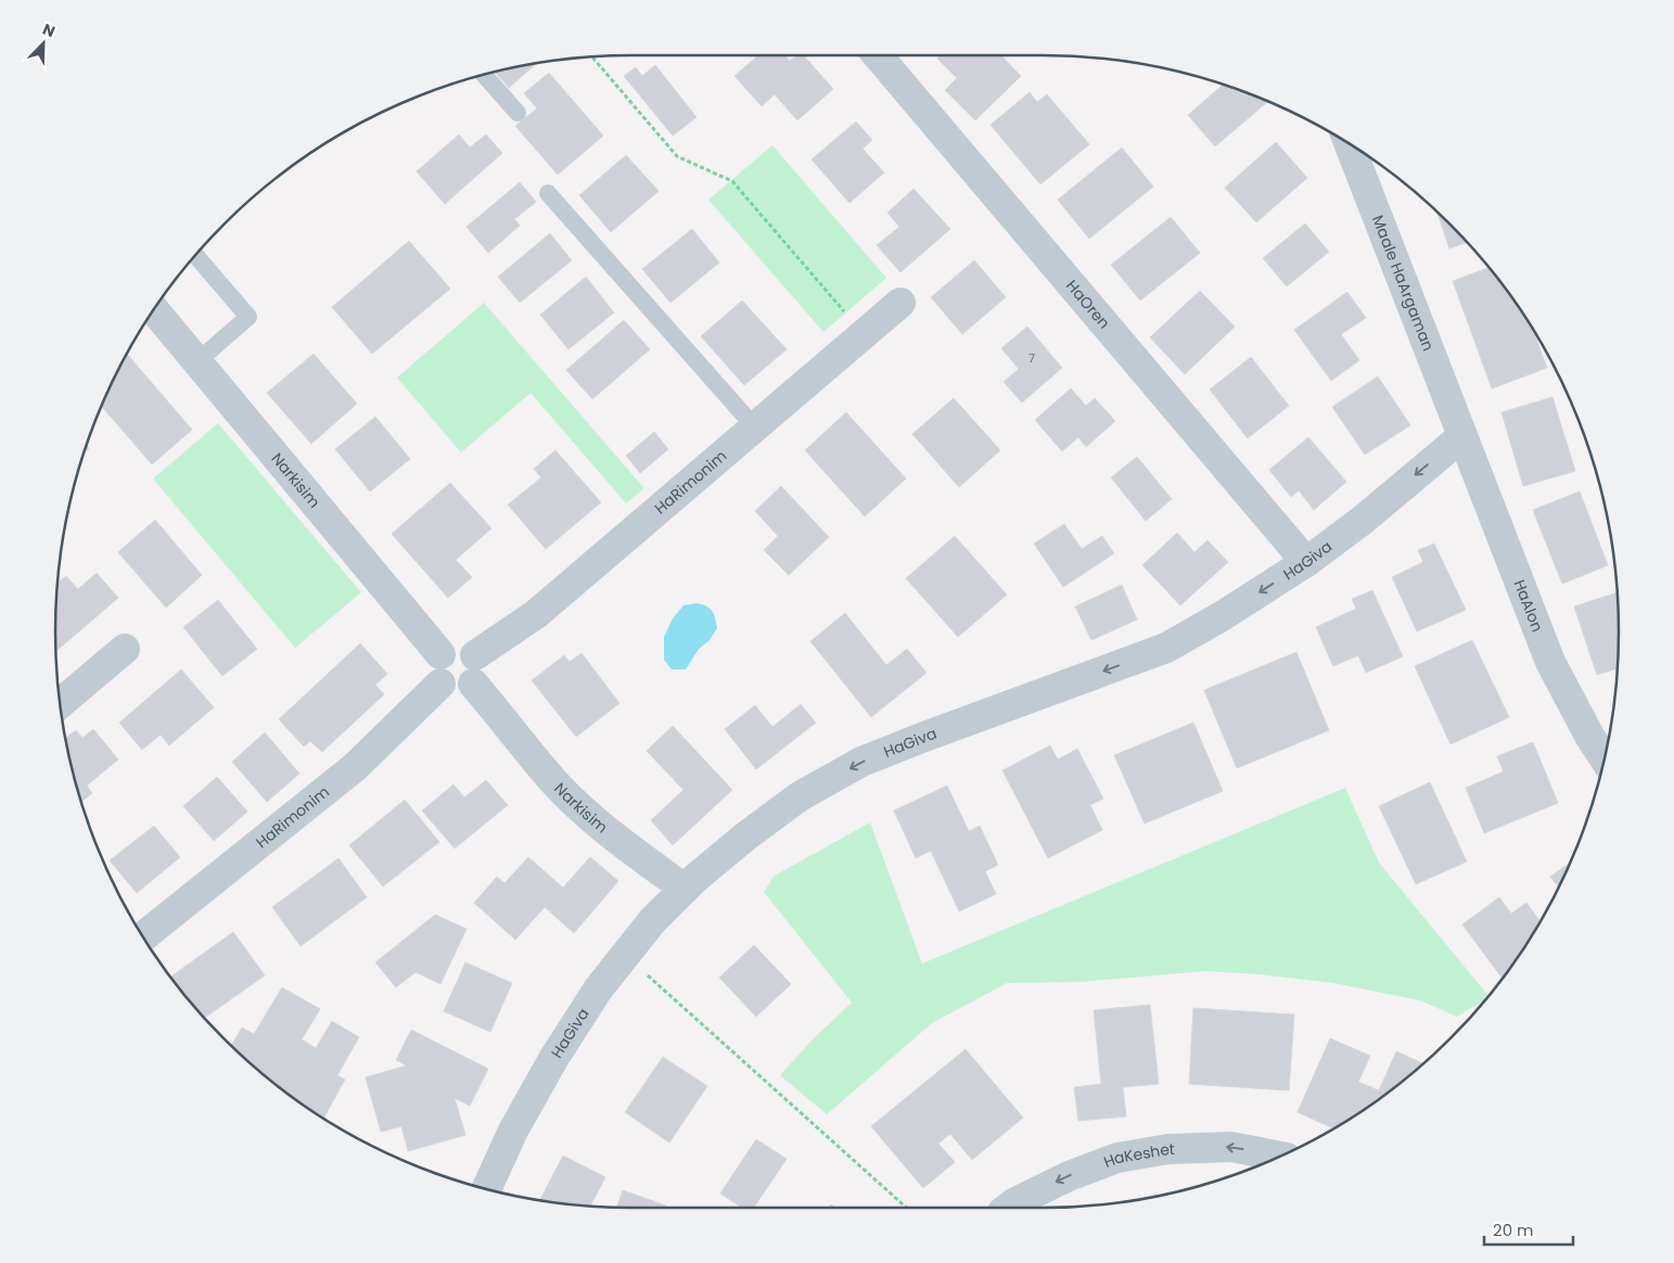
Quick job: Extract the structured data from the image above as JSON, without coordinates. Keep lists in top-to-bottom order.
{
  "streets": {
    "street": [
      "Maale HaArgaman",
      "HaOren",
      "Narkisim",
      "HaRimonim",
      "HaGiva",
      "HaAlon",
      "HaKeshet"
    ]
  },
  "crossings": [
    ["Maale HaArgaman", "HaGiva"],
    ["Maale HaArgaman", "HaAlon"],
    ["HaOren", "HaGiva"],
    ["Narkisim", "HaRimonim"],
    ["Narkisim", "HaGiva"],
    ["HaGiva", "HaAlon"]
  ],
  "one_way": ["HaGiva", "HaKeshet"],
  "house_numbers": ["7"],
  "scale_bar": "20 m",
  "north": "top right"
}
